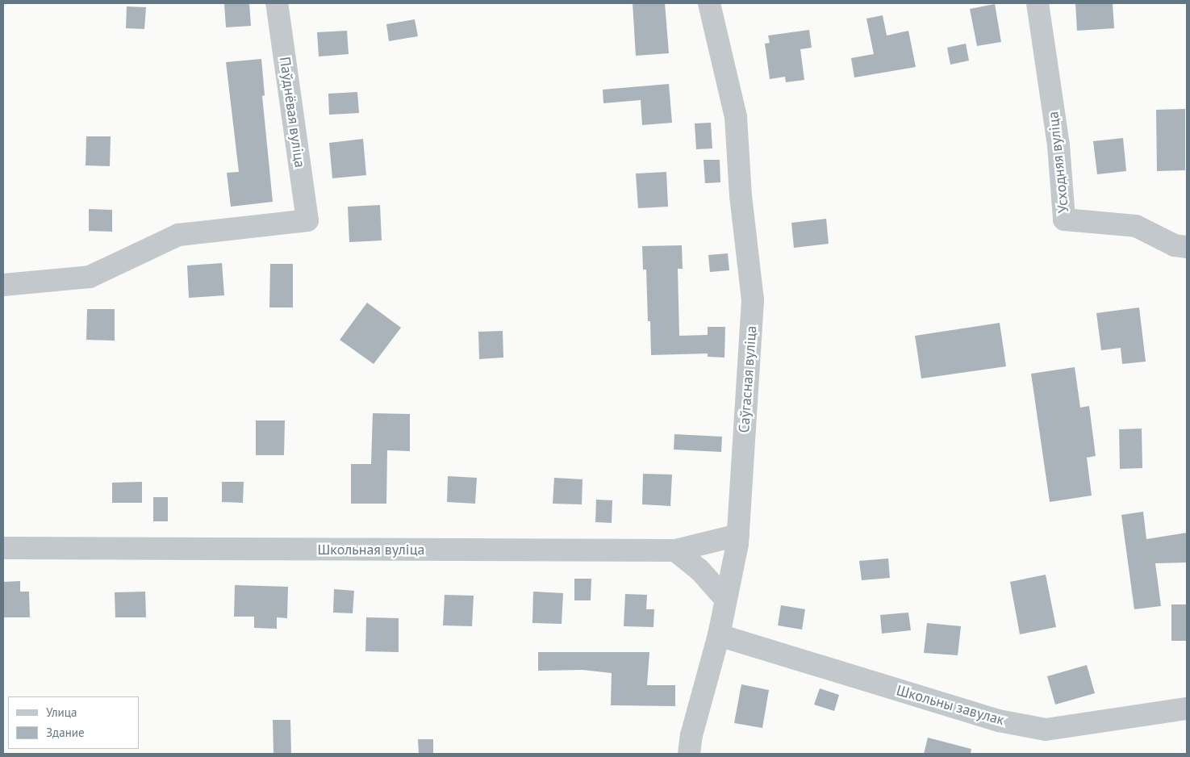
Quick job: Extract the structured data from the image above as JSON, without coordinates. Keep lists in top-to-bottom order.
{
  "streets": {
    "street": [
      "Паўднёвая вуліца",
      "Усходняя вуліца",
      "Саўгасная вуліца",
      "Школьная вуліца",
      "Школьны завулак"
    ]
  },
  "crossings": [
    ["Саўгасная вуліца", "Школьная вуліца"],
    ["Саўгасная вуліца", "Школьны завулак"]
  ],
  "legend": ["Улица", "Здание"]
}
